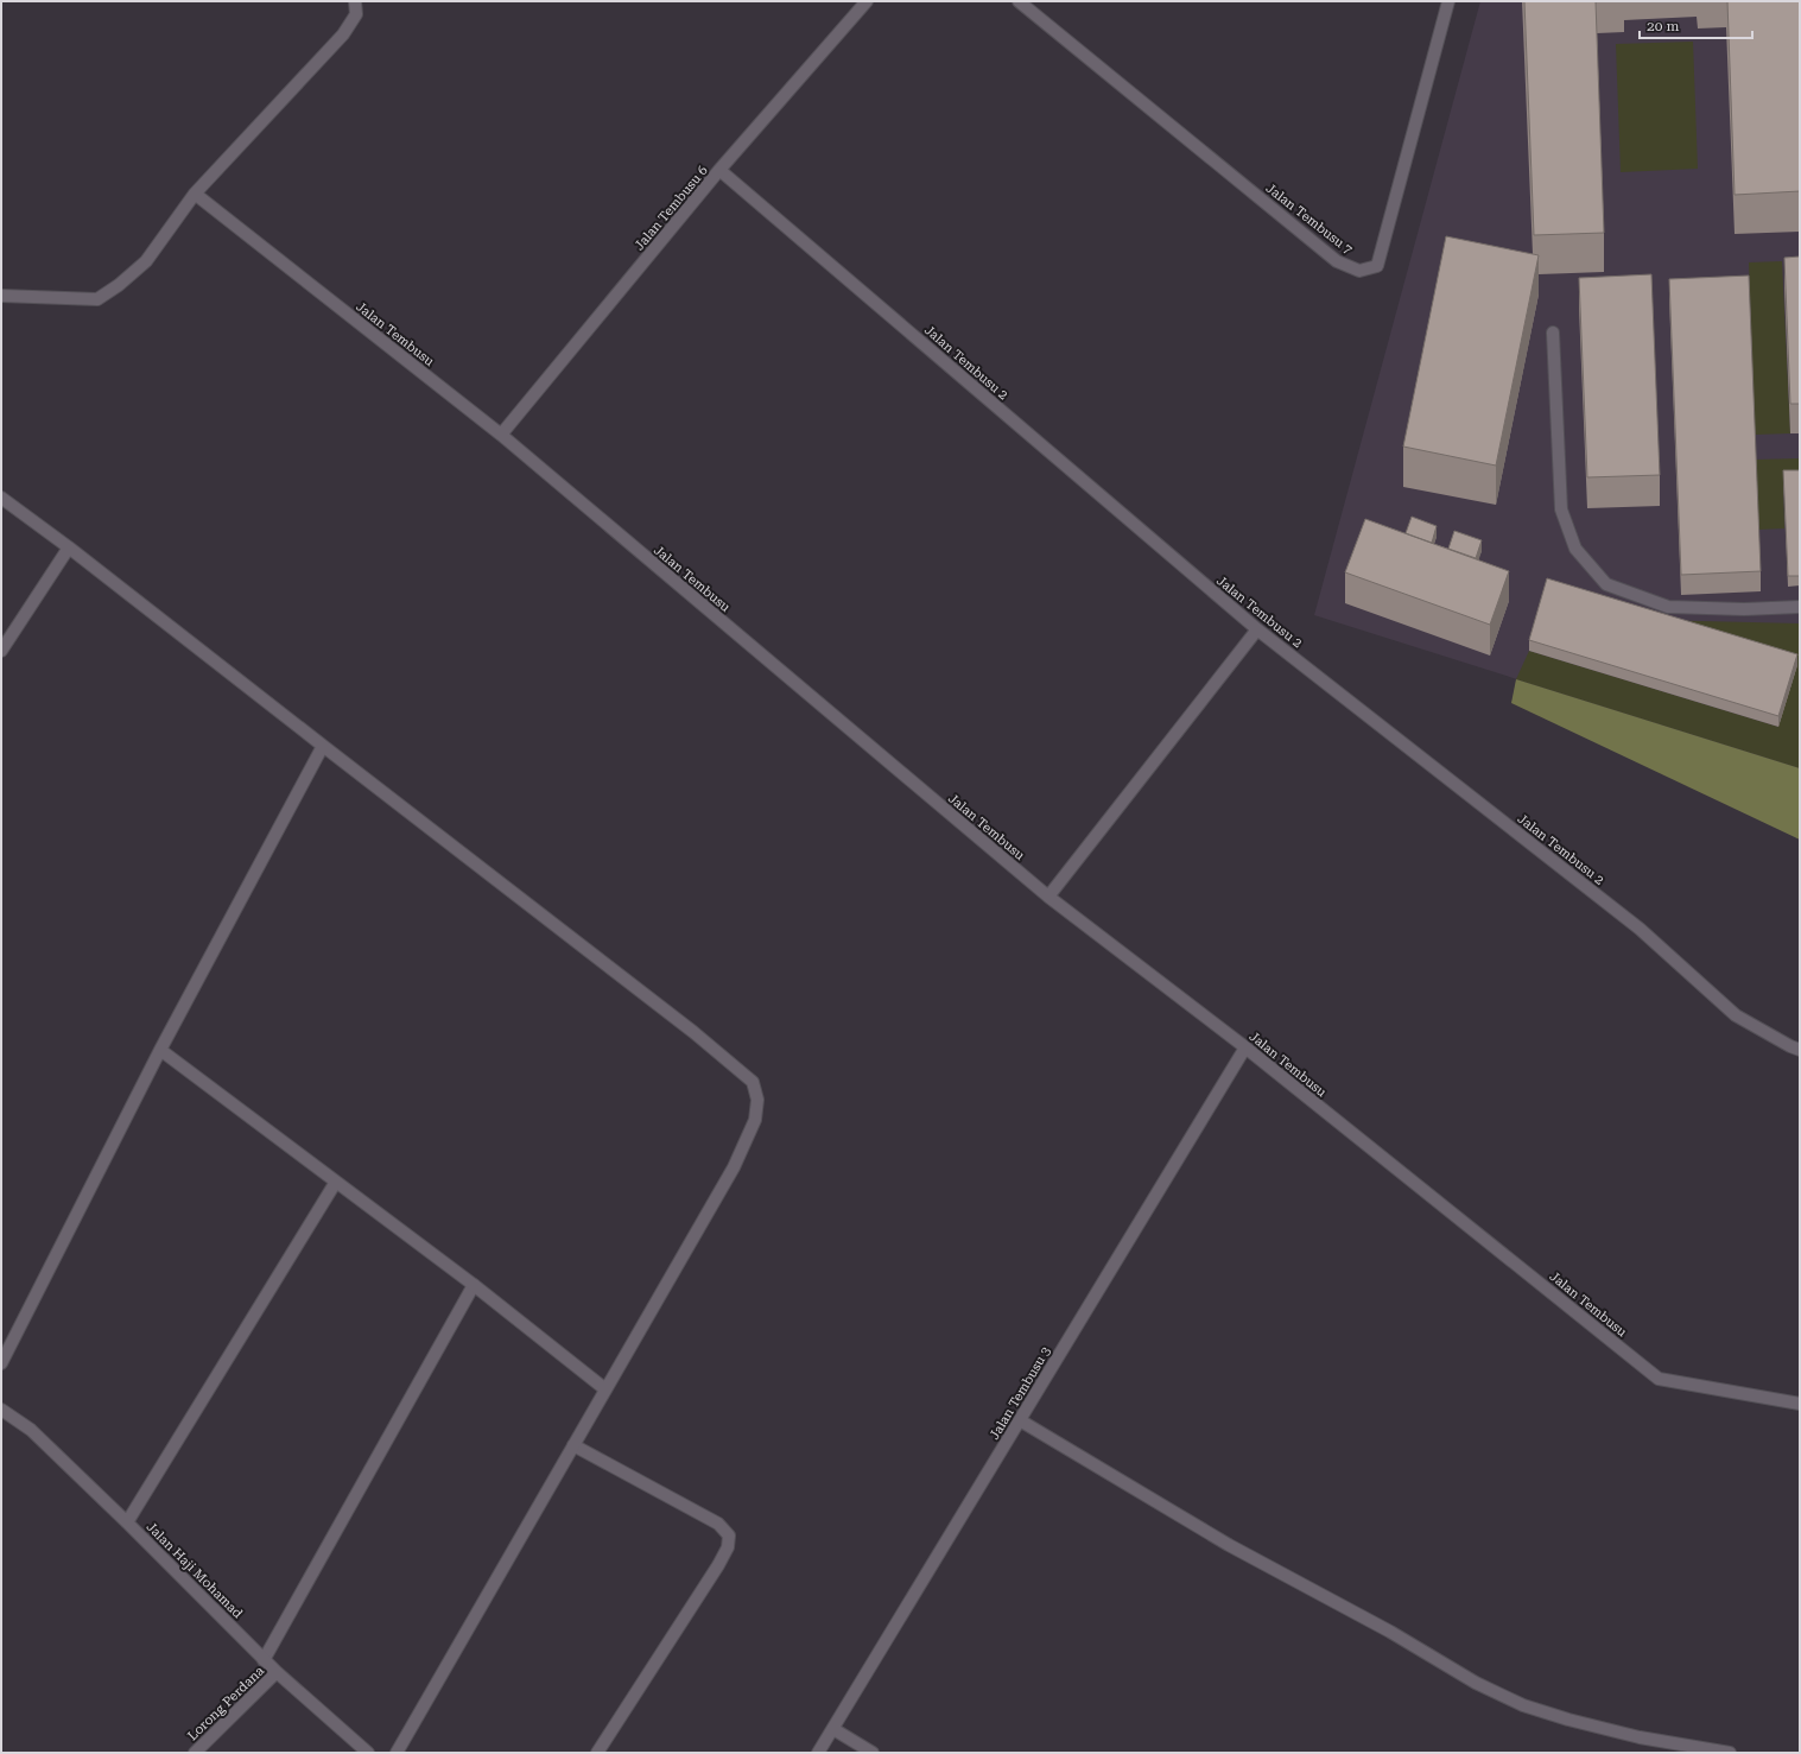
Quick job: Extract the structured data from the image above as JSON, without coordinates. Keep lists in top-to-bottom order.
{
  "streets": {
    "street": [
      "Jalan Tembusu 6",
      "Jalan Tembusu 7",
      "Jalan Tembusu",
      "Jalan Tembusu 2",
      "Jalan Tembusu 3",
      "Jalan Haji Mohamad",
      "Lorong Perdana"
    ]
  },
  "crossings": [
    ["Jalan Tembusu 6", "Jalan Tembusu"],
    ["Jalan Tembusu 6", "Jalan Tembusu 2"],
    ["Jalan Tembusu", "Jalan Tembusu 3"],
    ["Jalan Haji Mohamad", "Lorong Perdana"]
  ],
  "scale_bar": "20 m"
}
